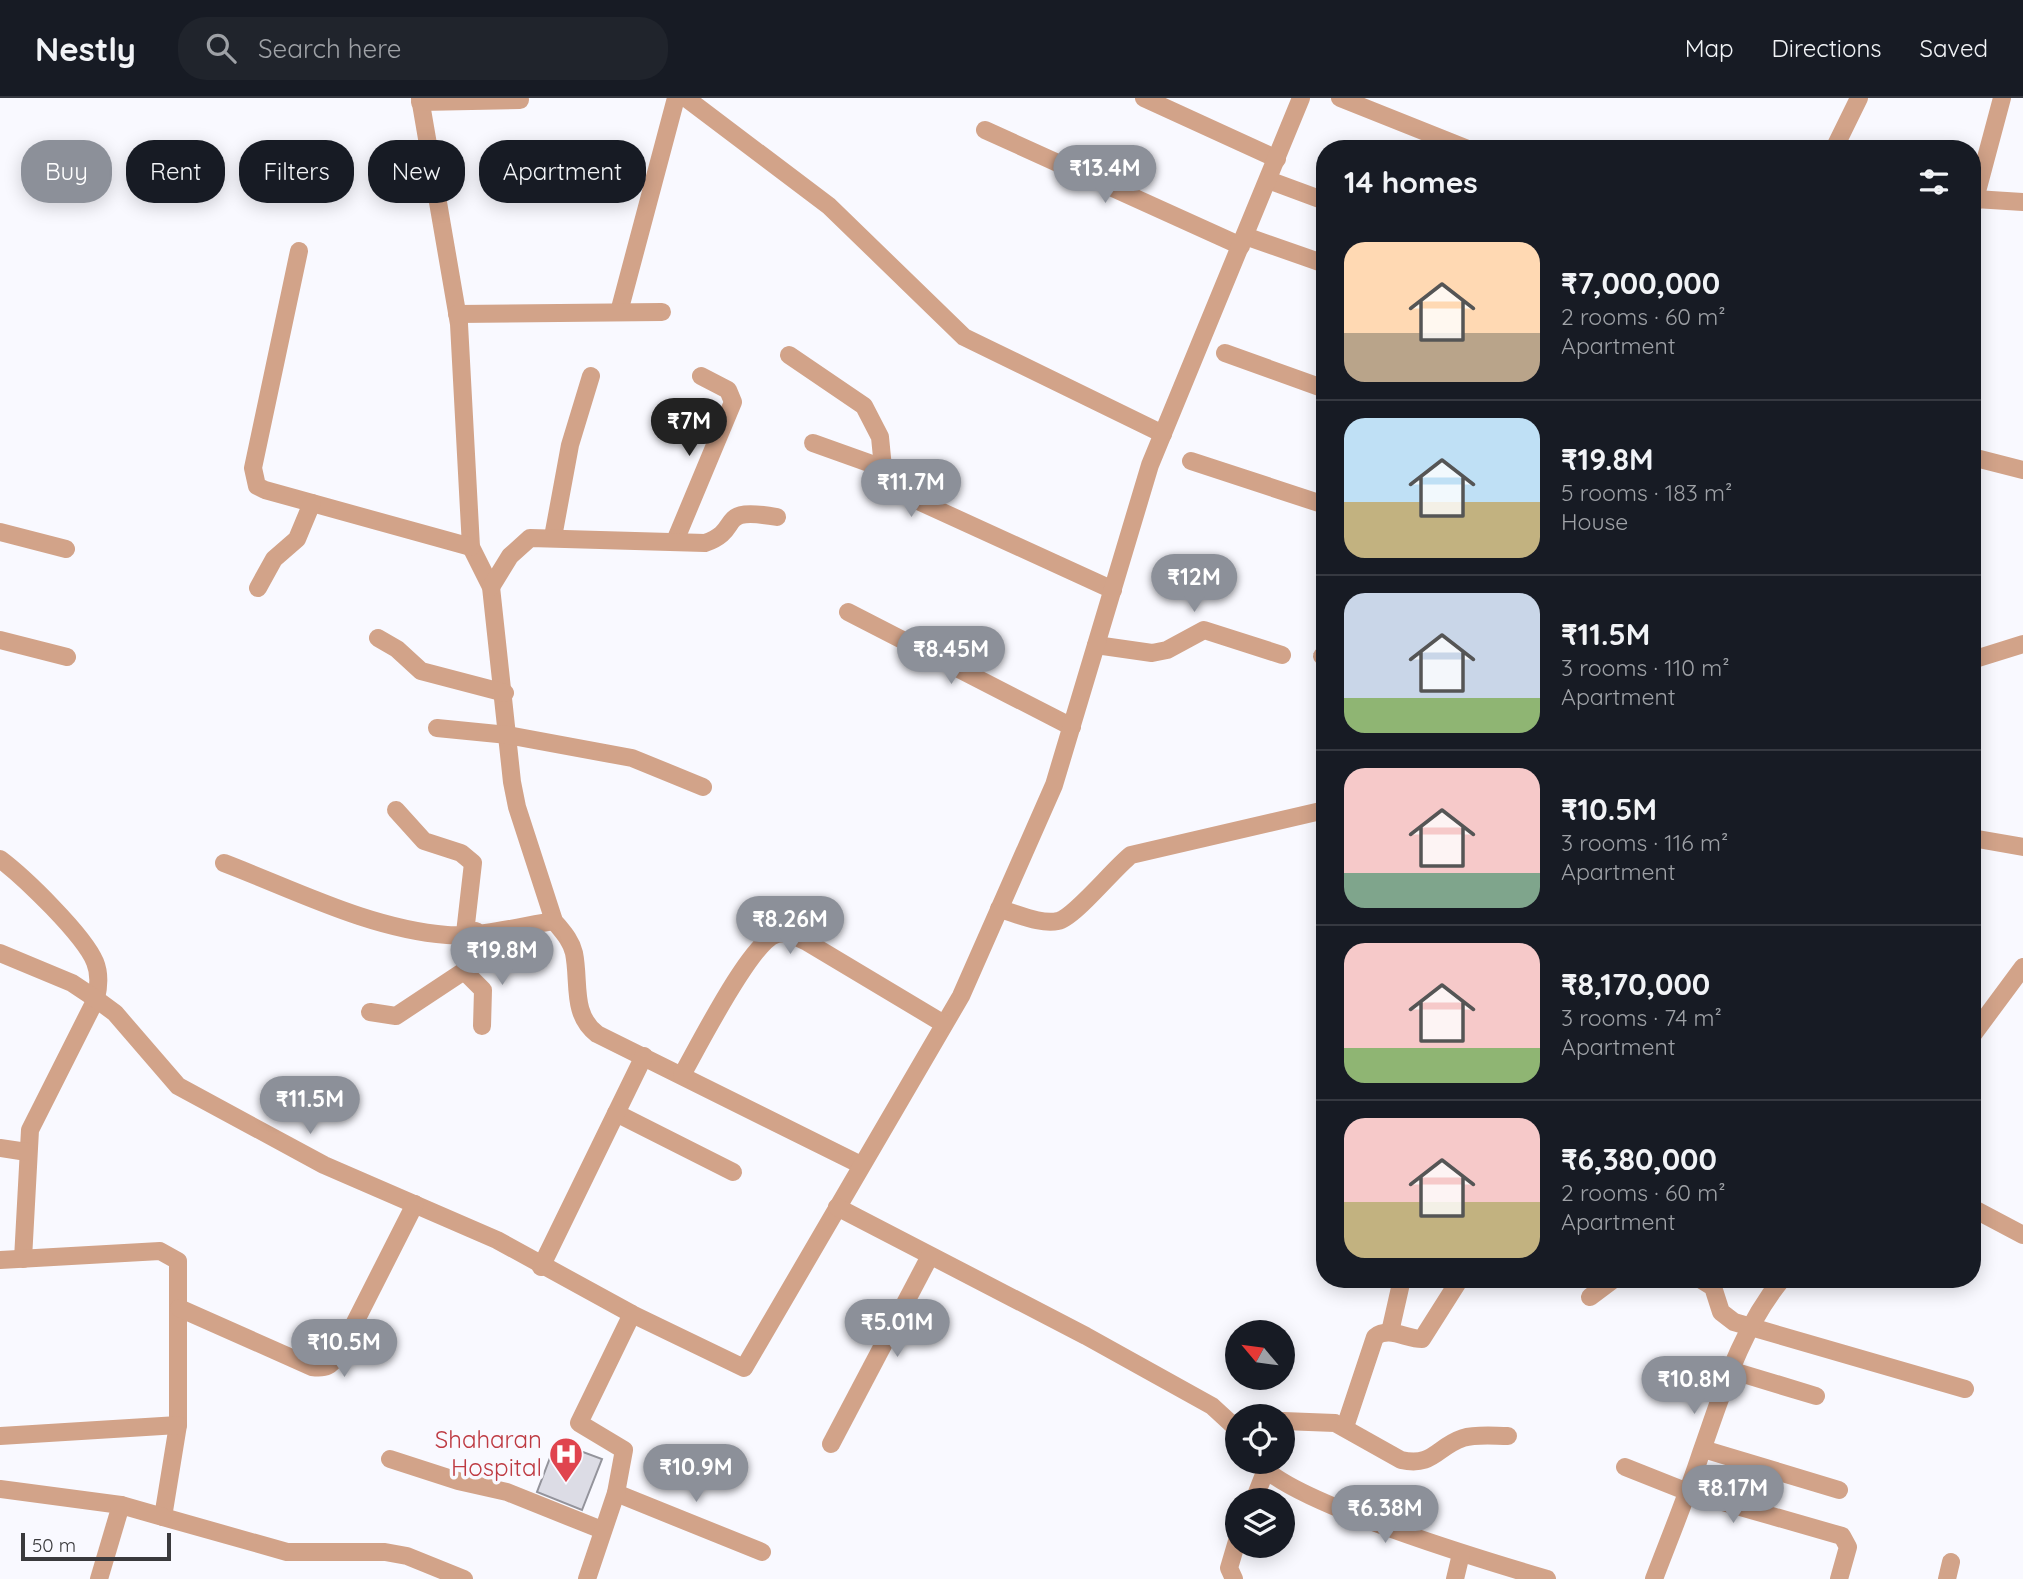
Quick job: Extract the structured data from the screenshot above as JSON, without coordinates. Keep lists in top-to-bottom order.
{
  "places": {
    "hospital": ["Shaharan Hospital"]
  },
  "scale_bar": "50 m",
  "north": "top left",
  "page": {
    "header": "Nestly",
    "search": "Search here",
    "nav": ["Map", "Directions", "Saved"],
    "chip": [
      "Buy",
      "Rent",
      "Filters",
      "New",
      "Apartment"
    ],
    "heading": "14 homes",
    "price": [
      "₹13.4M",
      "₹7M",
      "₹11.7M",
      "₹12M",
      "₹8.45M",
      "₹8.26M",
      "₹19.8M",
      "₹11.5M",
      "₹5.01M",
      "₹10.5M",
      "₹10.8M",
      "₹10.9M",
      "₹8.17M",
      "₹6.38M"
    ],
    "list": [
      {
        "name": "₹7,000,000",
        "note": "2 rooms · 60 m² · Apartment"
      },
      {
        "name": "₹19.8M",
        "note": "5 rooms · 183 m² · House"
      },
      {
        "name": "₹11.5M",
        "note": "3 rooms · 110 m² · Apartment"
      },
      {
        "name": "₹10.5M",
        "note": "3 rooms · 116 m² · Apartment"
      },
      {
        "name": "₹8,170,000",
        "note": "3 rooms · 74 m² · Apartment"
      },
      {
        "name": "₹6,380,000",
        "note": "2 rooms · 60 m² · Apartment"
      }
    ],
    "scale": "50 m"
  }
}
